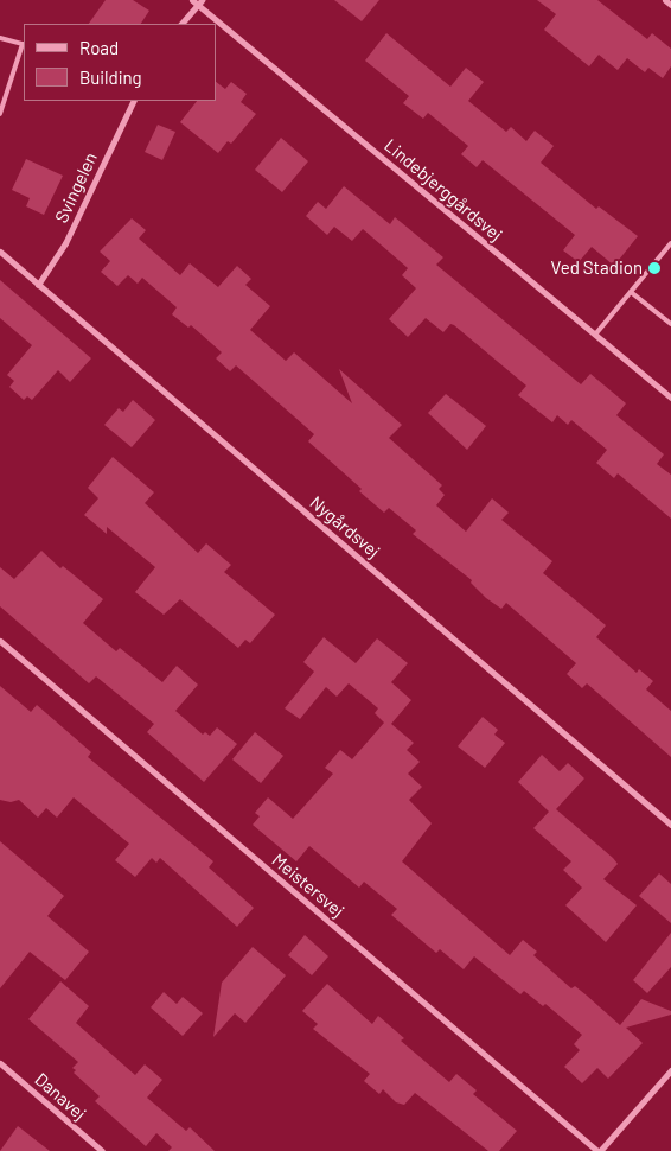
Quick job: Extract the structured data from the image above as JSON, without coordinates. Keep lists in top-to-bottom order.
{
  "streets": {
    "street": [
      "Svingelen",
      "Lindebjerggårdsvej",
      "Nygårdsvej",
      "Meistersvej",
      "Danavej"
    ]
  },
  "crossings": [
    ["Svingelen", "Nygårdsvej"]
  ],
  "places": ["Ved Stadion"],
  "legend": ["Road", "Building"]
}
